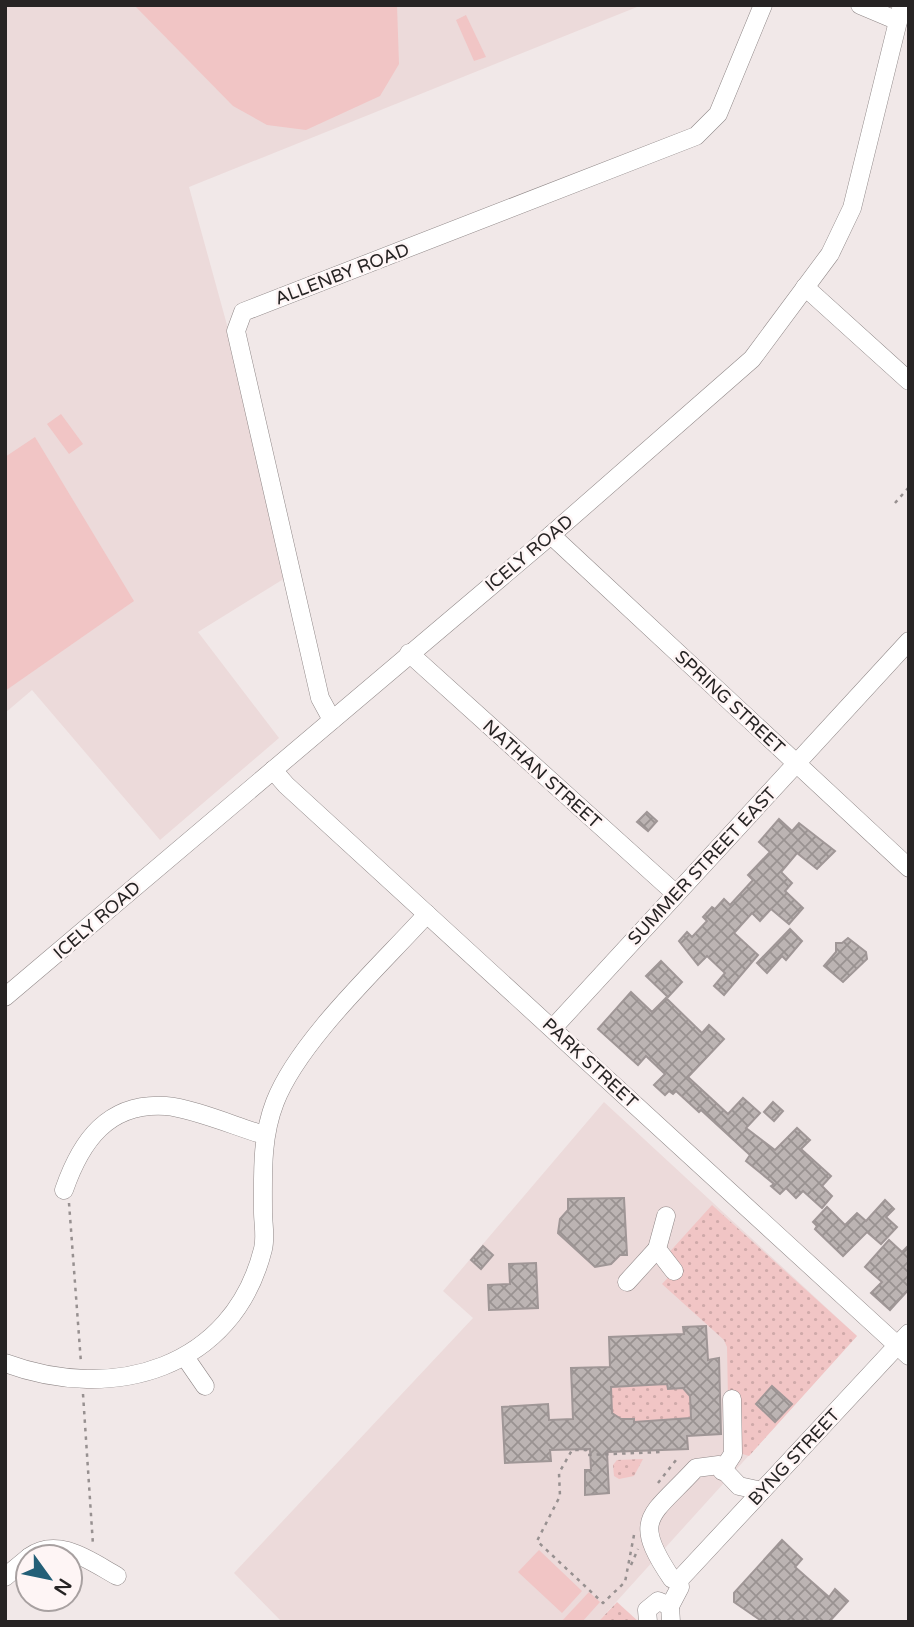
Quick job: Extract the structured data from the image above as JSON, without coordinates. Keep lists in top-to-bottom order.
{
  "streets": {
    "street": [
      "ALLENBY ROAD",
      "ICELY ROAD",
      "SPRING STREET",
      "NATHAN STREET",
      "SUMMER STREET EAST",
      "PARK STREET",
      "BYNG STREET"
    ]
  },
  "crossings": [
    ["ALLENBY ROAD", "ICELY ROAD"],
    ["ICELY ROAD", "SPRING STREET"],
    ["ICELY ROAD", "NATHAN STREET"],
    ["ICELY ROAD", "PARK STREET"],
    ["SPRING STREET", "SUMMER STREET EAST"],
    ["NATHAN STREET", "SUMMER STREET EAST"],
    ["SUMMER STREET EAST", "PARK STREET"],
    ["PARK STREET", "BYNG STREET"]
  ],
  "north": "bottom right"
}
